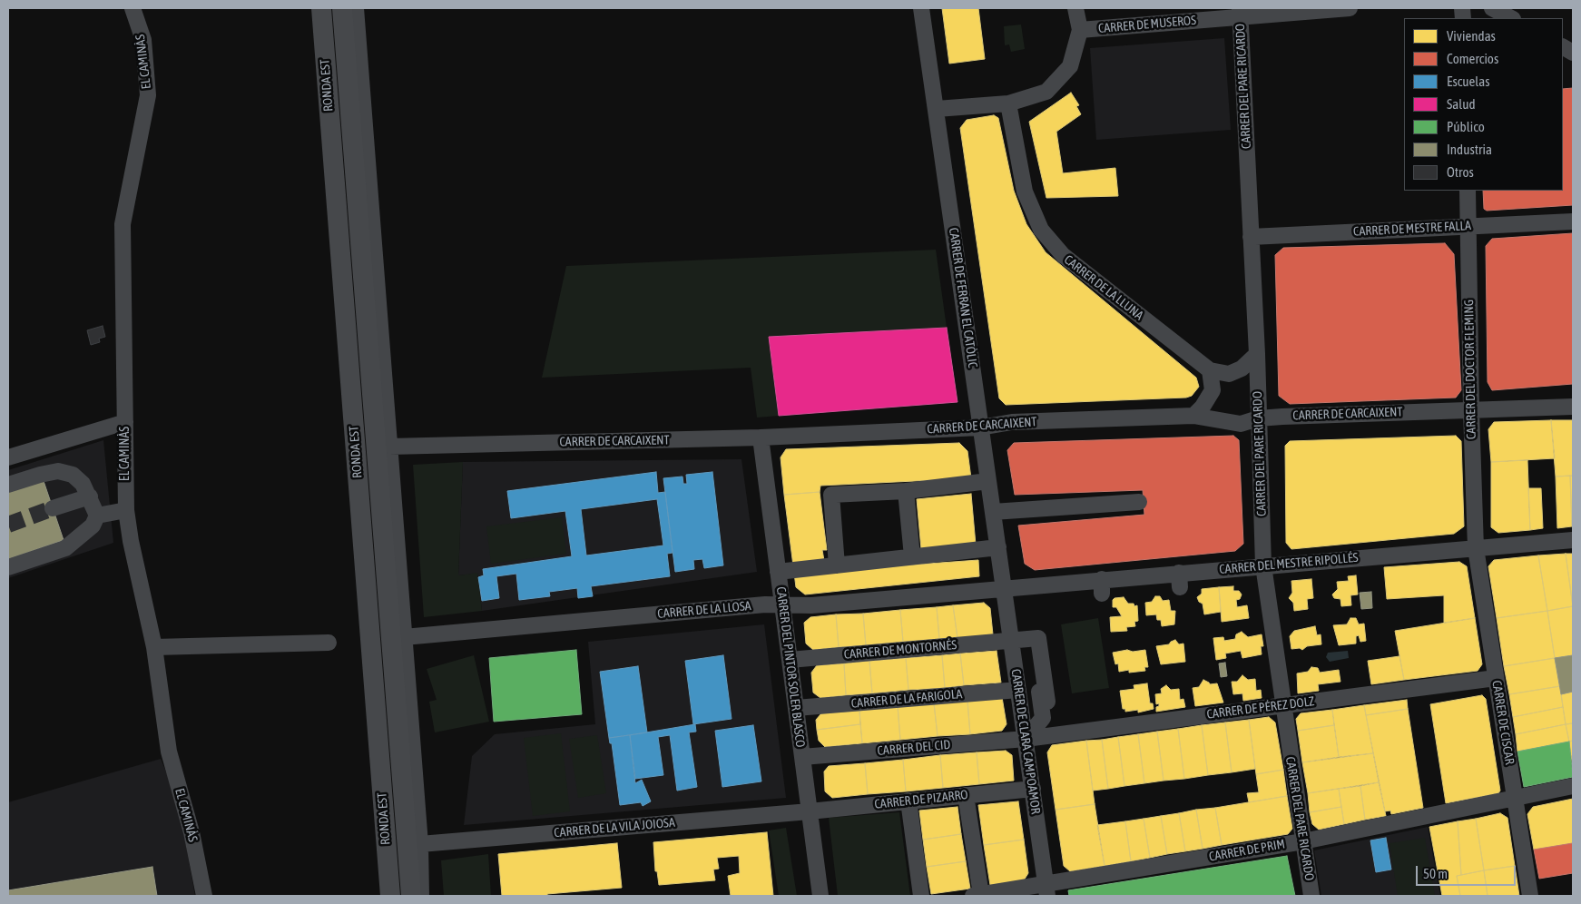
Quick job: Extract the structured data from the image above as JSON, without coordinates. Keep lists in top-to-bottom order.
{
  "streets": {
    "main road": ["RONDA EST"],
    "street": [
      "CARRER DE MUSEROS",
      "EL CAMINÀS",
      "CARRER DEL PARE RICARDO",
      "CARRER DE MESTRE FALLA",
      "CARRER DE LA LLUNA",
      "CARRER DE FERRAN EL CATÒLIC",
      "CARRER DEL DOCTOR FLEMING",
      "CARRER DE CARCAIXENT",
      "CARRER DEL MESTRE RIPOLLÉS",
      "CARRER DE LA LLOSA",
      "CARRER DE MONTORNÉS",
      "CARRER DEL PINTOR SOLER BLASCO",
      "CARRER DE LA FARIGOLA",
      "CARRER DE PÉREZ DOLZ",
      "CARRER DE CISCAR",
      "CARRER DE CLARA CAMPOAMOR",
      "CARRER DEL CID",
      "CARRER DE PIZARRO",
      "CARRER DE LA VILA JOIOSA",
      "CARRER DE PRIM"
    ]
  },
  "crossings": [
    ["CARRER DE MUSEROS", "CARRER DEL PARE RICARDO"],
    ["CARRER DEL PARE RICARDO", "CARRER DE MESTRE FALLA"],
    ["CARRER DEL PARE RICARDO", "CARRER DE CARCAIXENT"],
    ["CARRER DEL PARE RICARDO", "CARRER DEL MESTRE RIPOLLÉS"],
    ["CARRER DEL PARE RICARDO", "CARRER DE PÉREZ DOLZ"],
    ["CARRER DEL PARE RICARDO", "CARRER DE PRIM"],
    ["CARRER DE MESTRE FALLA", "CARRER DEL DOCTOR FLEMING"],
    ["CARRER DE FERRAN EL CATÒLIC", "CARRER DE CARCAIXENT"],
    ["CARRER DE FERRAN EL CATÒLIC", "CARRER DEL MESTRE RIPOLLÉS"],
    ["CARRER DE FERRAN EL CATÒLIC", "CARRER DE LA LLOSA"],
    ["CARRER DE FERRAN EL CATÒLIC", "CARRER DE CLARA CAMPOAMOR"],
    ["CARRER DEL DOCTOR FLEMING", "CARRER DE CARCAIXENT"],
    ["CARRER DEL DOCTOR FLEMING", "CARRER DEL MESTRE RIPOLLÉS"],
    ["CARRER DEL DOCTOR FLEMING", "CARRER DE CISCAR"],
    ["CARRER DE CARCAIXENT", "CARRER DEL PINTOR SOLER BLASCO"],
    ["CARRER DEL MESTRE RIPOLLÉS", "CARRER DE LA LLOSA"],
    ["CARRER DEL MESTRE RIPOLLÉS", "CARRER DE CISCAR"],
    ["CARRER DEL MESTRE RIPOLLÉS", "CARRER DE CLARA CAMPOAMOR"],
    ["CARRER DE LA LLOSA", "CARRER DEL PINTOR SOLER BLASCO"],
    ["CARRER DE LA LLOSA", "CARRER DE CLARA CAMPOAMOR"],
    ["CARRER DE MONTORNÉS", "CARRER DEL PINTOR SOLER BLASCO"],
    ["CARRER DE MONTORNÉS", "CARRER DE CLARA CAMPOAMOR"],
    ["CARRER DEL PINTOR SOLER BLASCO", "CARRER DE LA FARIGOLA"],
    ["CARRER DEL PINTOR SOLER BLASCO", "CARRER DEL CID"],
    ["CARRER DEL PINTOR SOLER BLASCO", "CARRER DE PIZARRO"],
    ["CARRER DEL PINTOR SOLER BLASCO", "CARRER DE LA VILA JOIOSA"],
    ["CARRER DE LA FARIGOLA", "CARRER DE CLARA CAMPOAMOR"],
    ["CARRER DE PÉREZ DOLZ", "CARRER DE CISCAR"],
    ["CARRER DE PÉREZ DOLZ", "CARRER DE CLARA CAMPOAMOR"],
    ["CARRER DE PÉREZ DOLZ", "CARRER DEL CID"],
    ["CARRER DE CISCAR", "CARRER DE PRIM"],
    ["CARRER DE CLARA CAMPOAMOR", "CARRER DEL CID"],
    ["CARRER DE CLARA CAMPOAMOR", "CARRER DE PIZARRO"],
    ["CARRER DE CLARA CAMPOAMOR", "CARRER DE PRIM"],
    ["CARRER DE PIZARRO", "CARRER DE LA VILA JOIOSA"]
  ],
  "legend": [
    "Viviendas",
    "Comercios",
    "Escuelas",
    "Salud",
    "Público",
    "Industria",
    "Otros"
  ],
  "scale_bar": "50 m"
}
